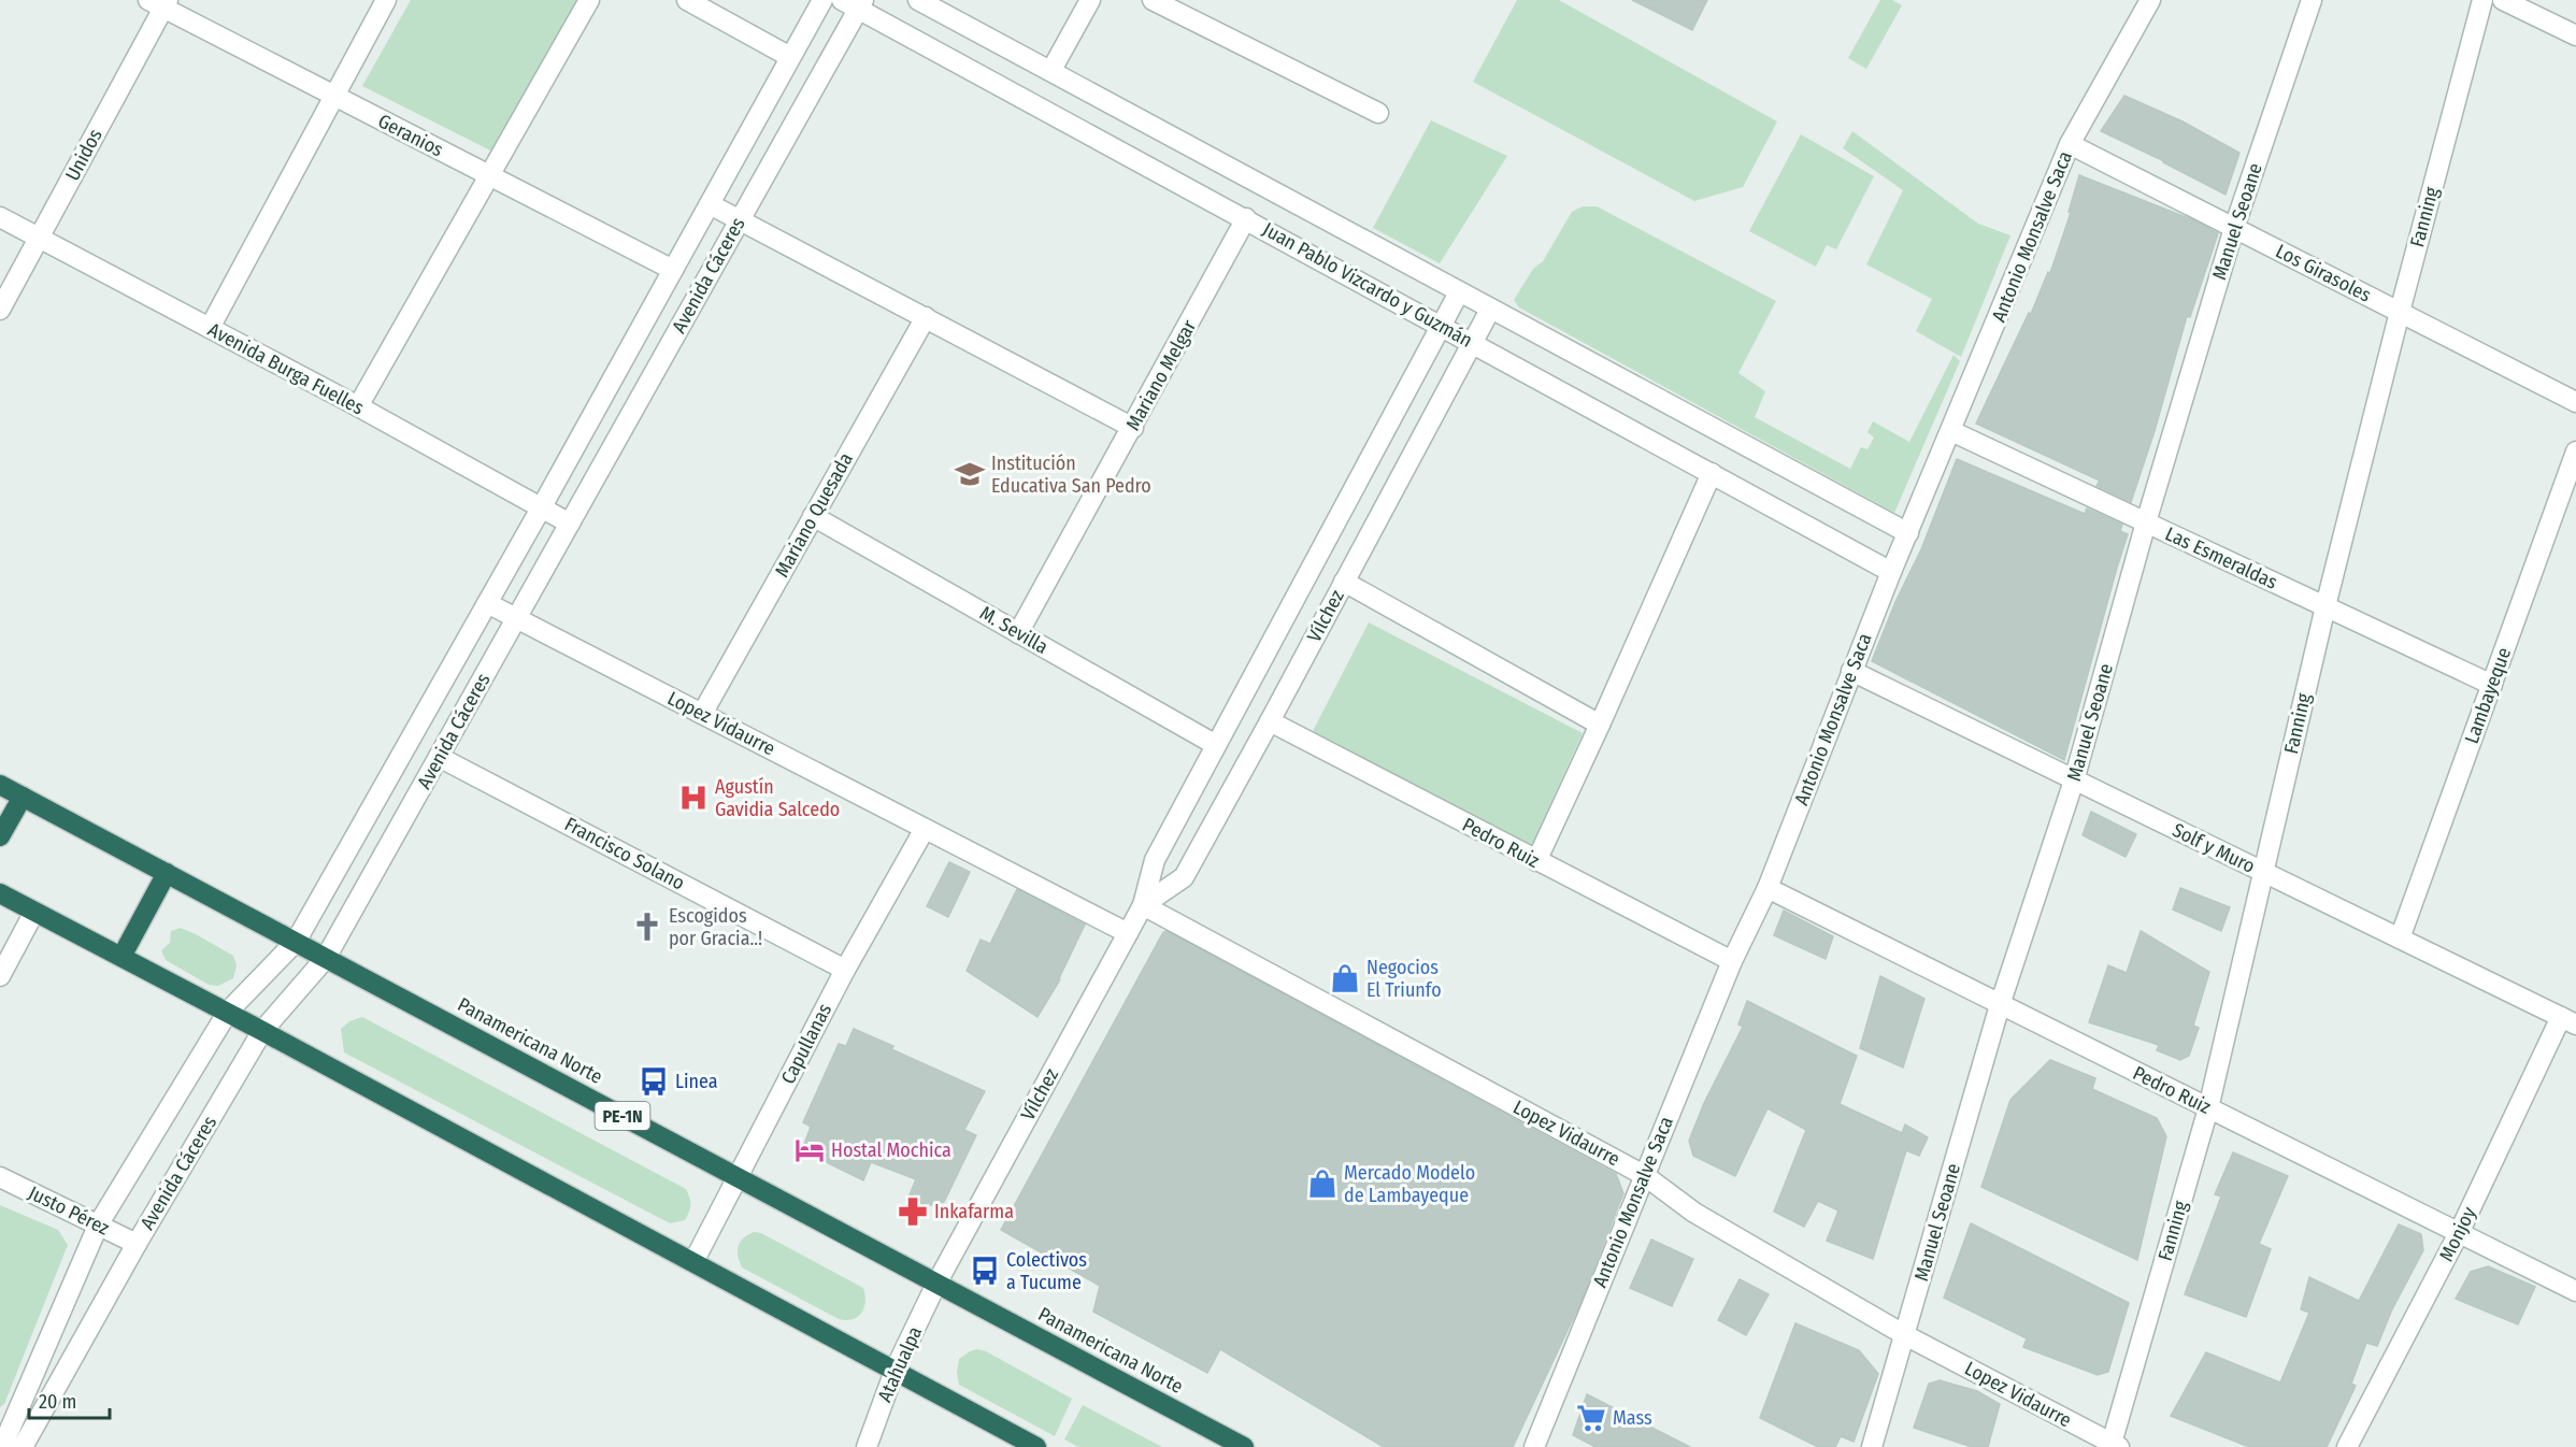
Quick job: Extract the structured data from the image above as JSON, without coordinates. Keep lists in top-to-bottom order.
{
  "streets": {
    "highway": ["Panamericana Norte", "PE-1N"],
    "street": [
      "Geranios",
      "Unidos",
      "Fanning",
      "Manuel Seoane",
      "Antonio Monsalve Saca",
      "Los Girasoles",
      "Avenida Cáceres",
      "Juan Pablo Vizcardo y Guzmán",
      "Avenida Burga Fuelles",
      "Mariano Melgar",
      "Mariano Quesada",
      "Las Esmeraldas",
      "Vílchez",
      "M. Sevilla",
      "Lambayeque",
      "Lopez Vidaurre",
      "Pedro Ruiz",
      "Solf y Muro",
      "Francisco Solano",
      "Capullanas",
      "Justo Pérez",
      "Monjoy",
      "Atahualpa"
    ]
  },
  "crossings": [
    ["Geranios", "Unidos"],
    ["Geranios", "Avenida Cáceres"],
    ["Unidos", "Avenida Burga Fuelles"],
    ["Fanning", "Los Girasoles"],
    ["Fanning", "Las Esmeraldas"],
    ["Fanning", "Lopez Vidaurre"],
    ["Fanning", "Pedro Ruiz"],
    ["Fanning", "Solf y Muro"],
    ["Manuel Seoane", "Los Girasoles"],
    ["Manuel Seoane", "Las Esmeraldas"],
    ["Manuel Seoane", "Lopez Vidaurre"],
    ["Manuel Seoane", "Pedro Ruiz"],
    ["Manuel Seoane", "Solf y Muro"],
    ["Antonio Monsalve Saca", "Los Girasoles"],
    ["Antonio Monsalve Saca", "Juan Pablo Vizcardo y Guzmán"],
    ["Antonio Monsalve Saca", "Las Esmeraldas"],
    ["Antonio Monsalve Saca", "Lopez Vidaurre"],
    ["Antonio Monsalve Saca", "Pedro Ruiz"],
    ["Antonio Monsalve Saca", "Solf y Muro"],
    ["Avenida Cáceres", "Juan Pablo Vizcardo y Guzmán"],
    ["Avenida Cáceres", "Avenida Burga Fuelles"],
    ["Avenida Cáceres", "Lopez Vidaurre"],
    ["Avenida Cáceres", "Francisco Solano"],
    ["Avenida Cáceres", "Panamericana Norte"],
    ["Avenida Cáceres", "Justo Pérez"],
    ["Juan Pablo Vizcardo y Guzmán", "Mariano Melgar"],
    ["Juan Pablo Vizcardo y Guzmán", "Vílchez"],
    ["Mariano Melgar", "M. Sevilla"],
    ["Mariano Quesada", "M. Sevilla"],
    ["Mariano Quesada", "Lopez Vidaurre"],
    ["Las Esmeraldas", "Lambayeque"],
    ["Vílchez", "M. Sevilla"],
    ["Vílchez", "Lopez Vidaurre"],
    ["Vílchez", "Pedro Ruiz"],
    ["Vílchez", "Panamericana Norte"],
    ["Vílchez", "Atahualpa"],
    ["Lambayeque", "Solf y Muro"],
    ["Lopez Vidaurre", "Capullanas"],
    ["Pedro Ruiz", "Monjoy"],
    ["Solf y Muro", "Monjoy"],
    ["Francisco Solano", "Capullanas"],
    ["Panamericana Norte", "Capullanas"],
    ["Panamericana Norte", "Atahualpa"]
  ],
  "places": {
    "school or university": ["Institución Educativa San Pedro"],
    "hospital": ["Agustín Gavidia Salcedo"],
    "church": ["Escogidos por Gracia..!"],
    "shop": ["Negocios El Triunfo", "Mercado Modelo de Lambayeque"],
    "bus stop": ["Linea", "Colectivos a Tucume"],
    "hotel": ["Hostal Mochica"],
    "pharmacy": ["Inkafarma"],
    "supermarket": ["Mass"]
  },
  "scale_bar": "20 m"
}
